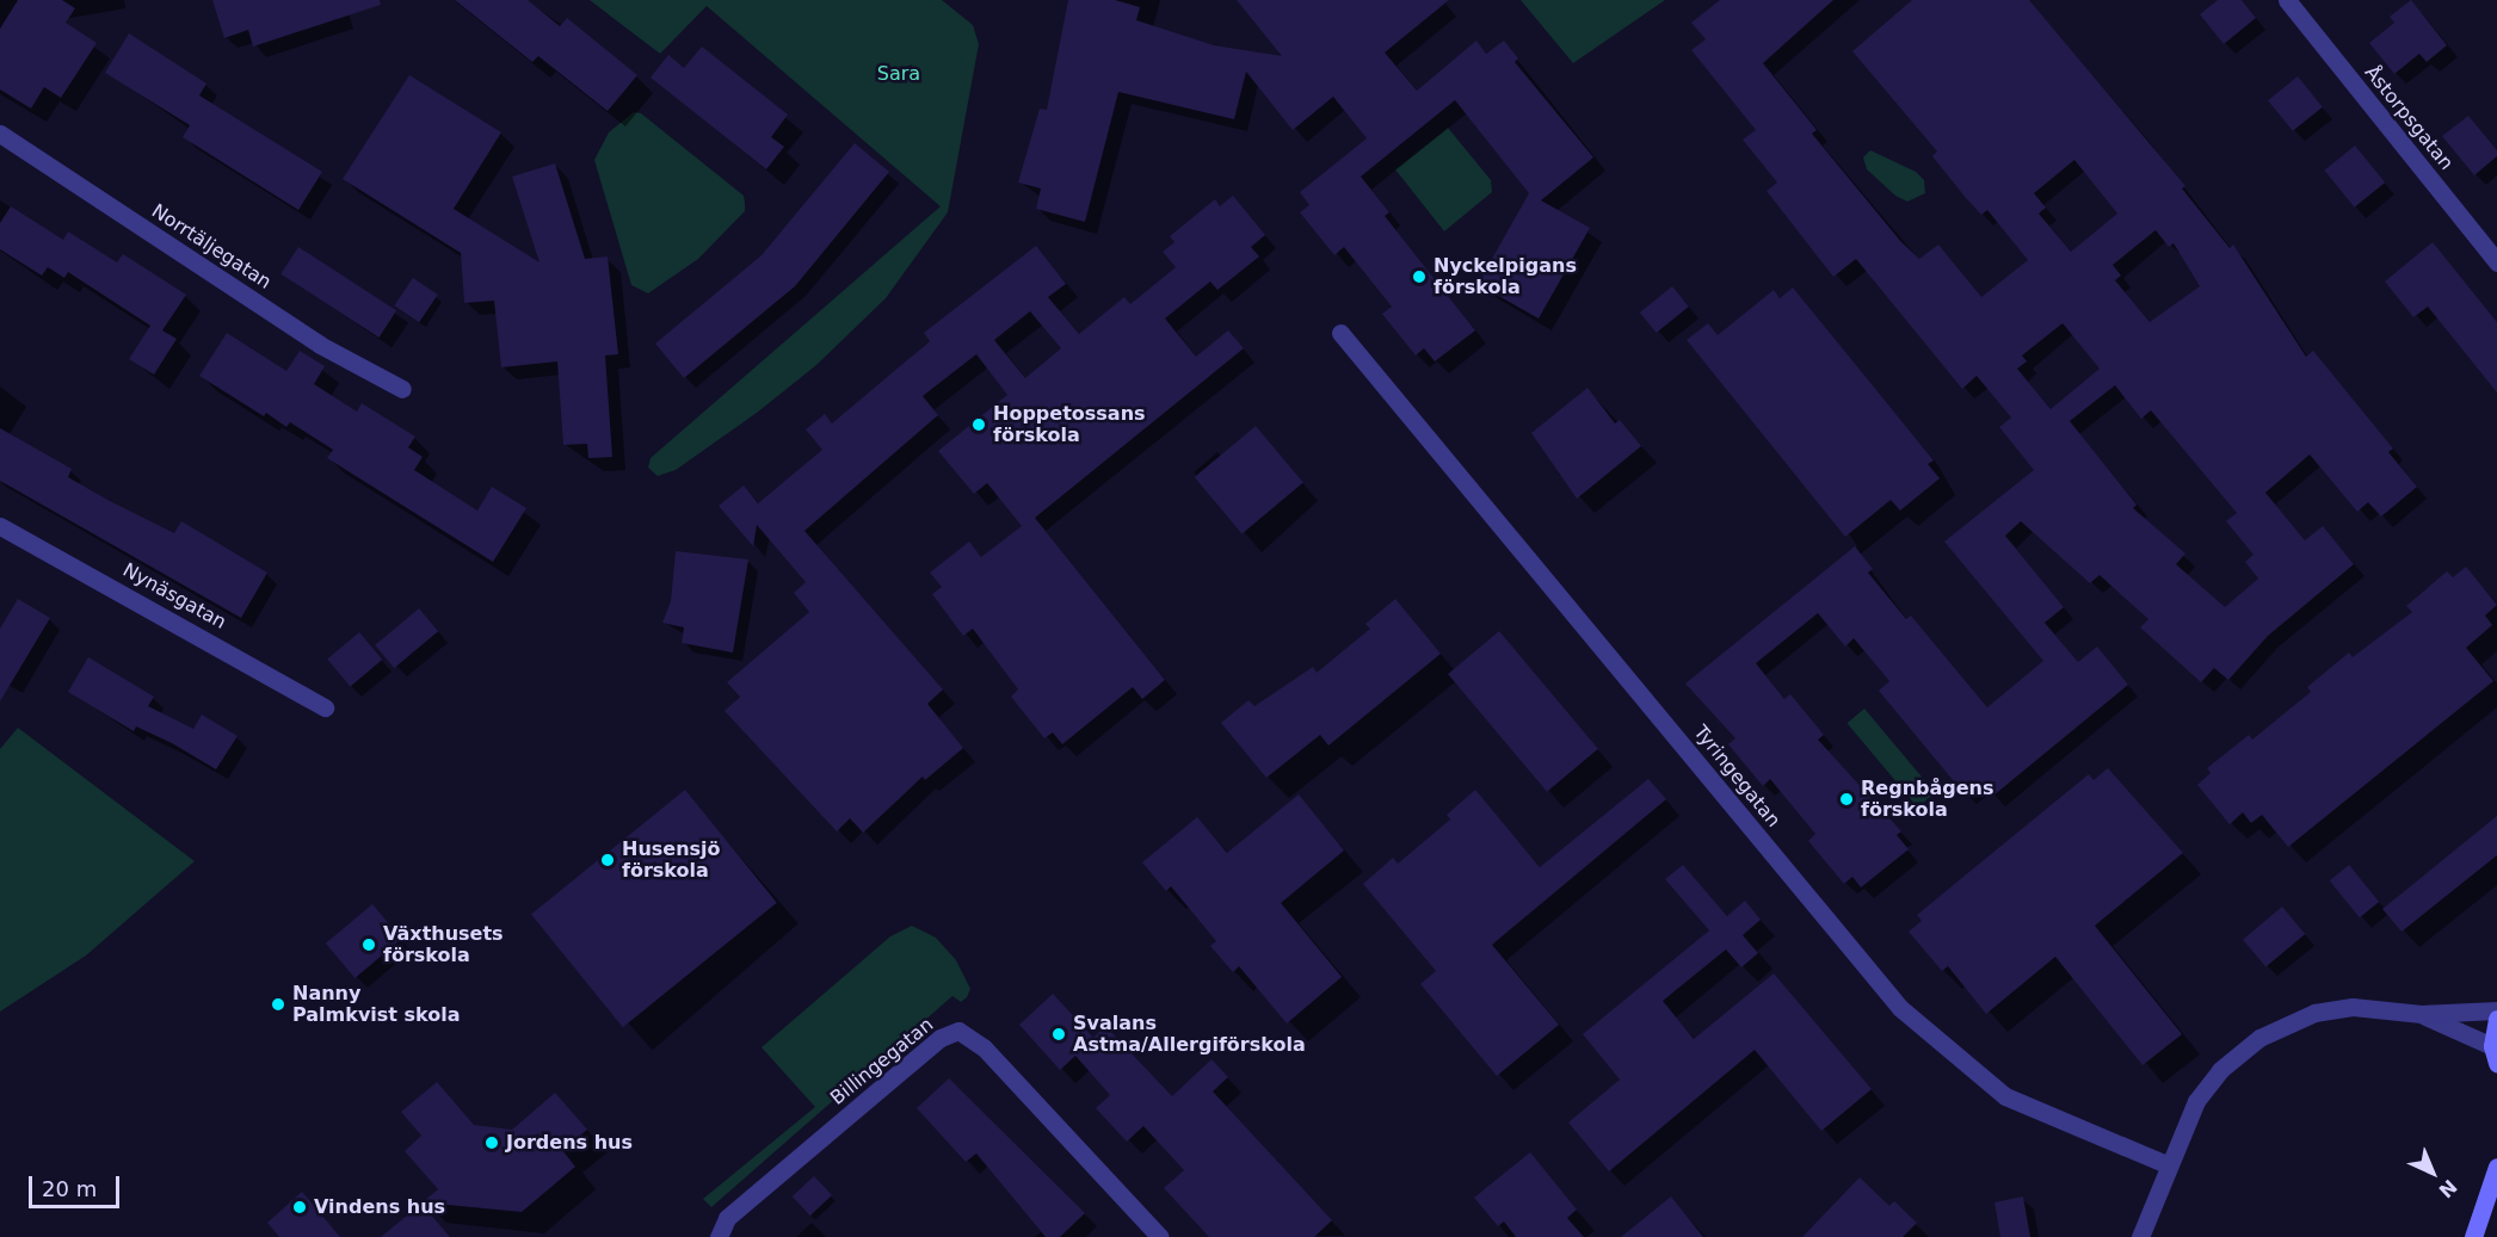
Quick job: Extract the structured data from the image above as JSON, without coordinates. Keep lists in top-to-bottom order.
{
  "streets": {
    "street": [
      "Åstorpsgatan",
      "Norrtäljegatan",
      "Nynäsgatan",
      "Tyringegatan",
      "Billingegatan"
    ]
  },
  "parks": ["Sara"],
  "places": [
    "Nyckelpigans förskola",
    "Hoppetossans förskola",
    "Regnbågens förskola",
    "Husensjö förskola",
    "Växthusets förskola",
    "Nanny Palmkvist skola",
    "Svalans Astma/Allergiförskola",
    "Jordens hus",
    "Vindens hus"
  ],
  "scale_bar": "20 m",
  "north": "bottom right"
}
